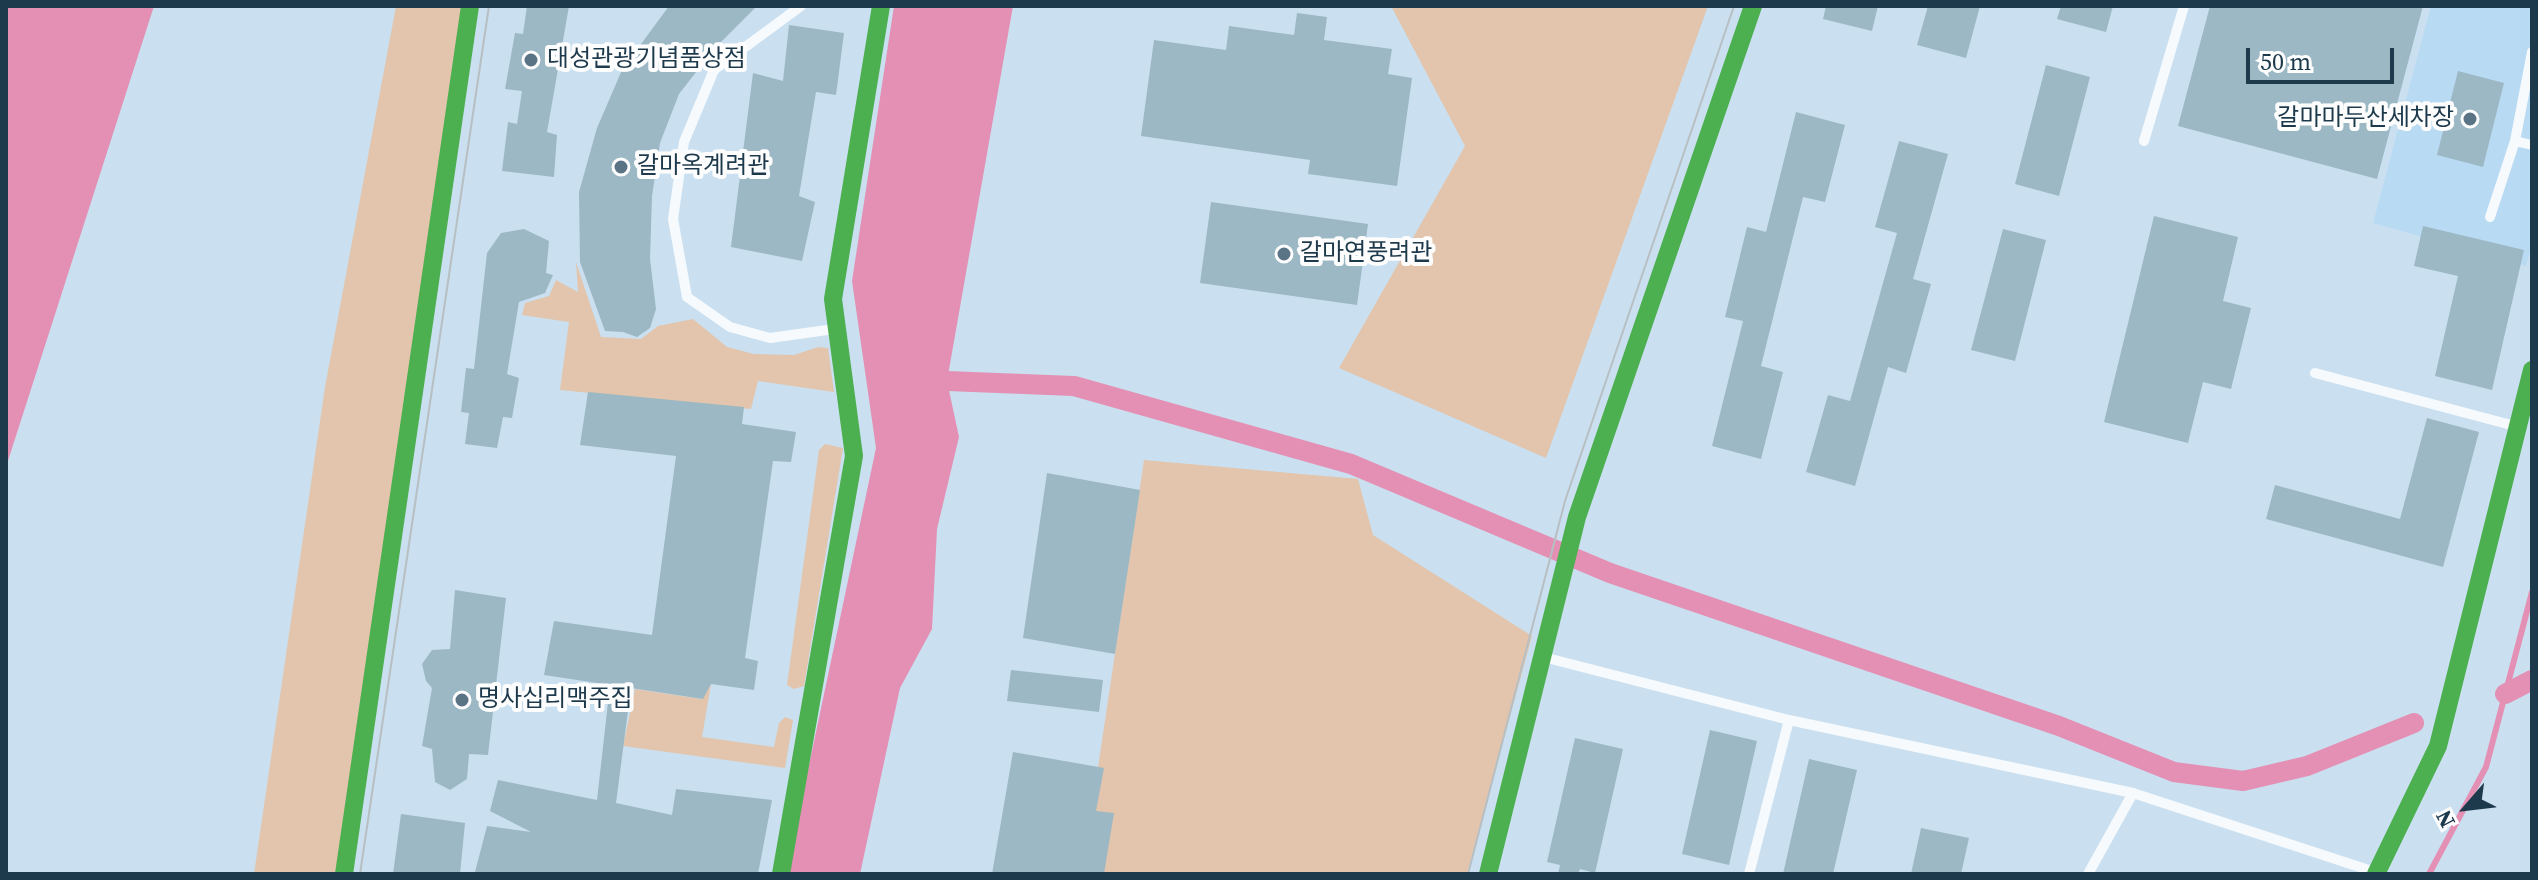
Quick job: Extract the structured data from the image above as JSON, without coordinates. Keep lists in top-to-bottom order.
{
  "places": [
    "대성관광기념품상점",
    "갈마마두산세차장",
    "갈마옥계려관",
    "갈마연풍려관",
    "명사십리맥주집"
  ],
  "scale_bar": "50 m",
  "north": "bottom left"
}
